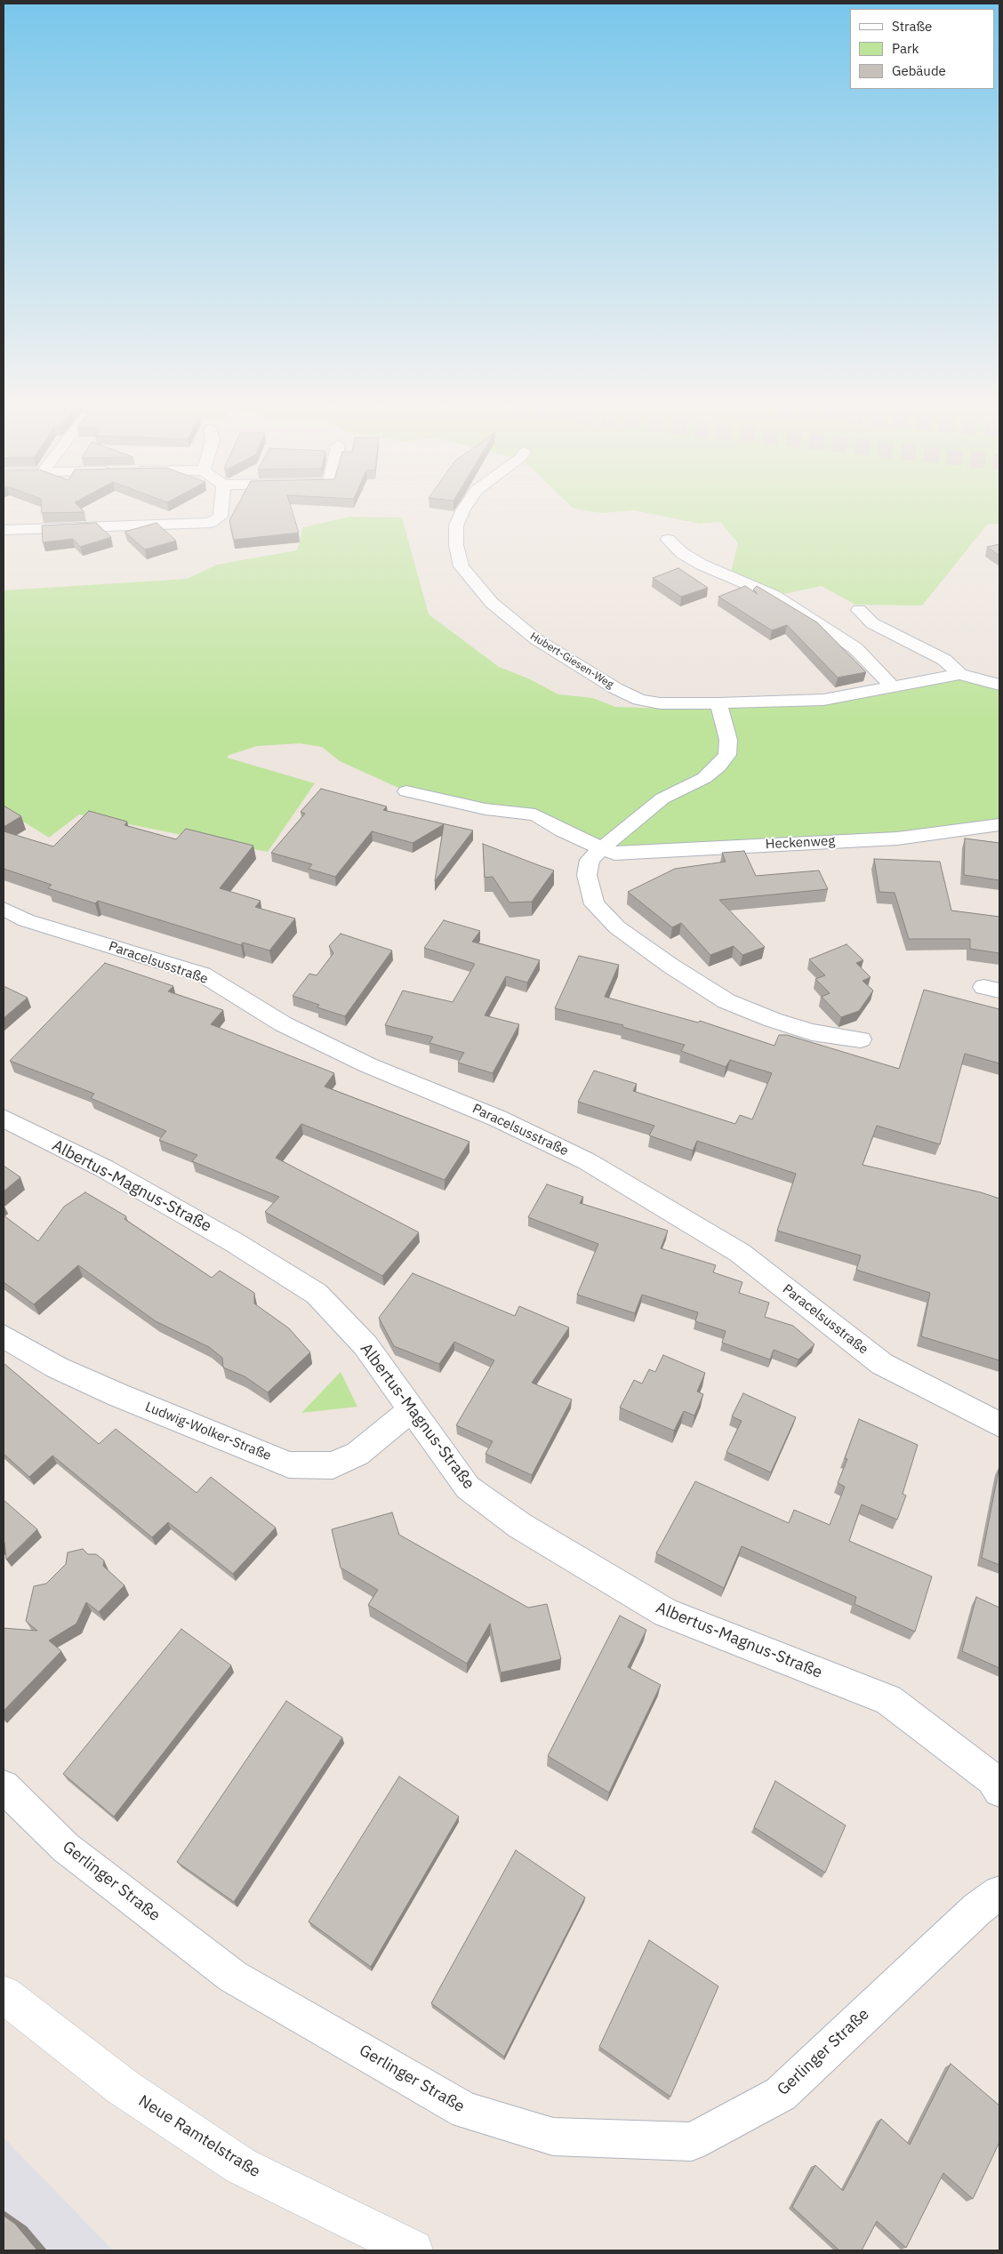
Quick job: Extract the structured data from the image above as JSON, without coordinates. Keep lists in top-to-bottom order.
{
  "streets": {
    "main road": ["Neue Ramtelstraße"],
    "street": [
      "Hubert-Giesen-Weg",
      "Heckenweg",
      "Paracelsusstraße",
      "Albertus-Magnus-Straße",
      "Ludwig-Wolker-Straße",
      "Gerlinger Straße"
    ]
  },
  "crossings": [
    ["Albertus-Magnus-Straße", "Ludwig-Wolker-Straße"]
  ],
  "legend": ["Straße", "Park", "Gebäude"]
}
